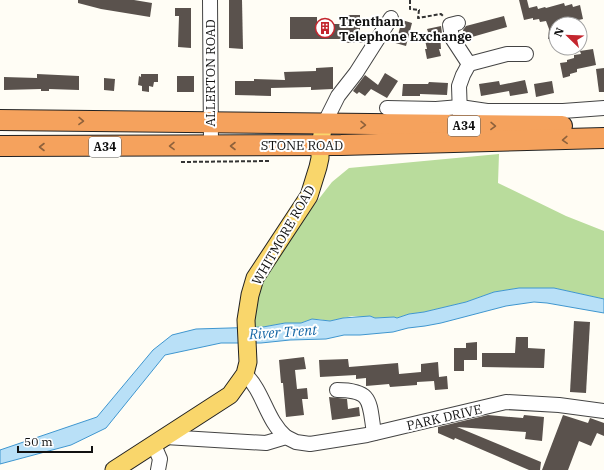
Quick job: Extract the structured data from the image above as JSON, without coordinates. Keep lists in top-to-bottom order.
{
  "streets": {
    "highway": ["A34", "STONE ROAD"],
    "main road": ["WHITMORE ROAD"],
    "street": ["ALLERTON ROAD", "PARK DRIVE"]
  },
  "crossings": [
    ["ALLERTON ROAD", "STONE ROAD"],
    ["STONE ROAD", "WHITMORE ROAD"]
  ],
  "water": ["River Trent"],
  "places": {
    "building": ["Trentham Telephone Exchange"]
  },
  "scale_bar": "50 m",
  "north": "top left"
}
